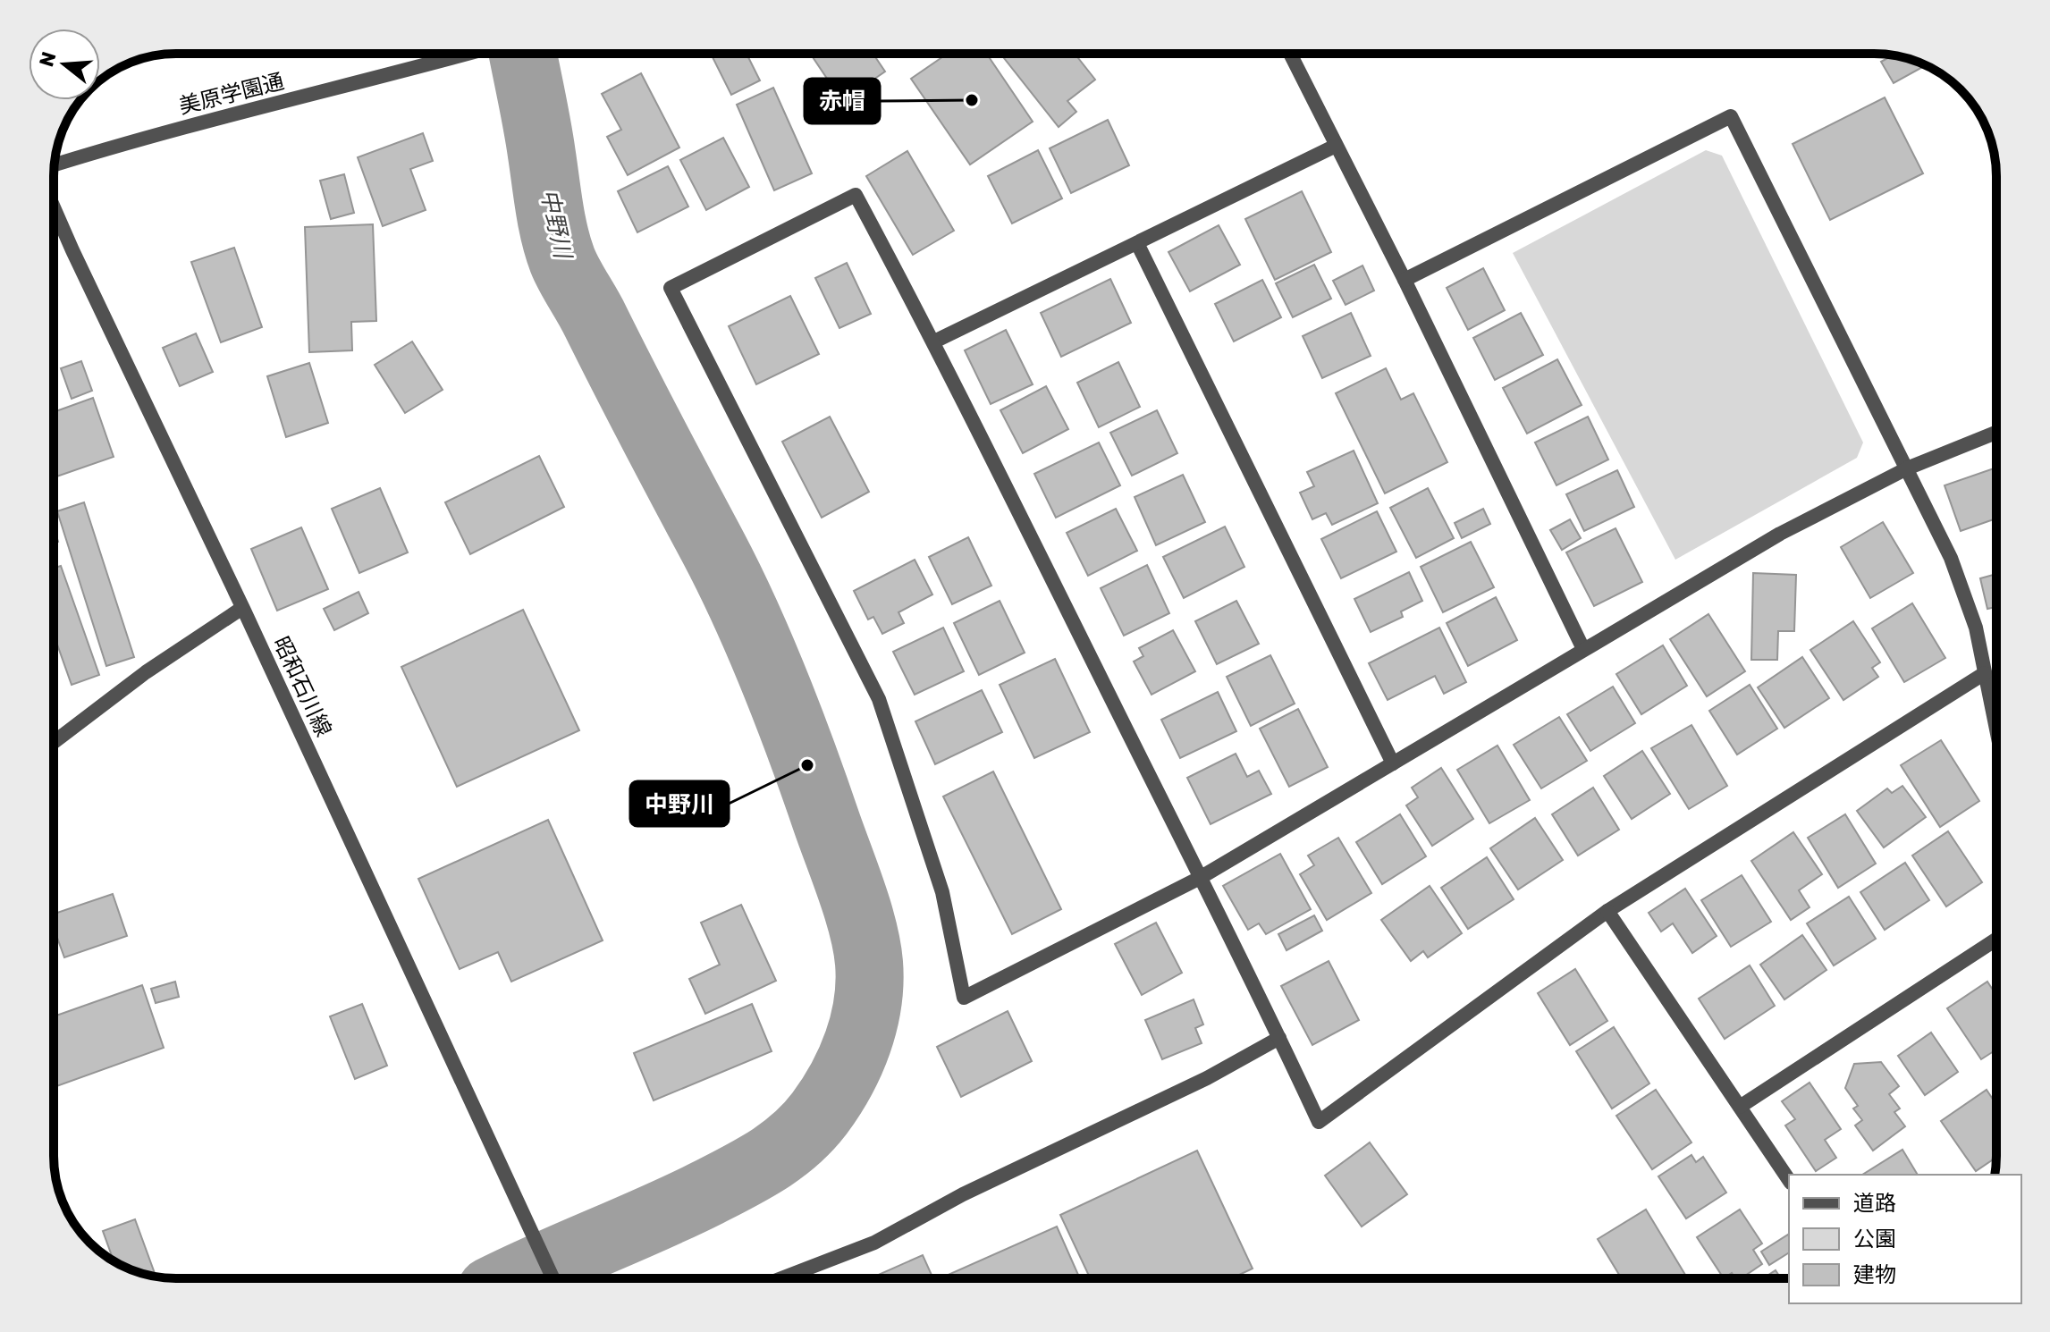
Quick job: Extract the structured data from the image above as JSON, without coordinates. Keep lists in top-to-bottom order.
{
  "streets": {
    "street": ["美原学園通", "昭和石川線"]
  },
  "water": ["中野川"],
  "places": ["赤帽", "中野川"],
  "legend": ["道路", "公園", "建物"],
  "north": "left"
}
